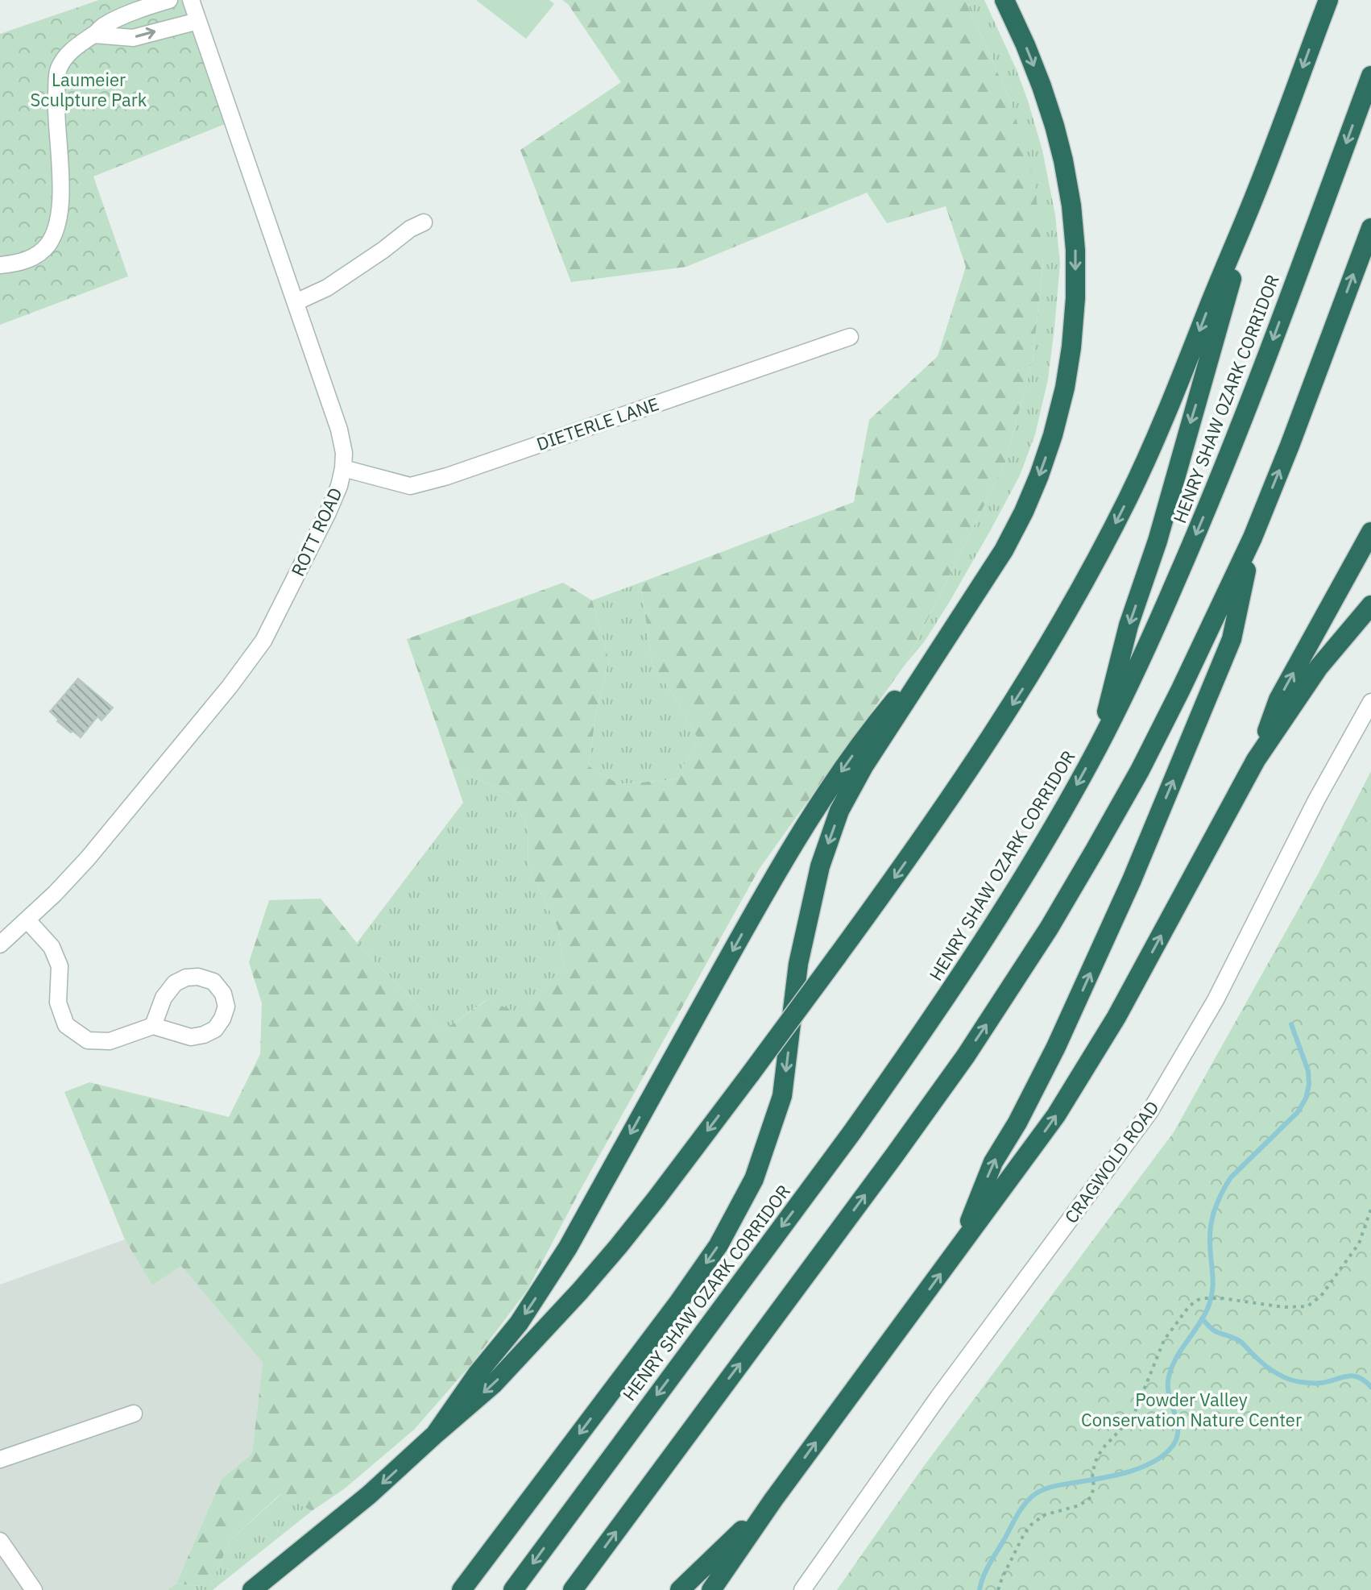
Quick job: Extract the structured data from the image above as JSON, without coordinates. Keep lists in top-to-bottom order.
{
  "streets": {
    "highway": ["HENRY SHAW OZARK CORRIDOR"],
    "street": ["DIETERLE LANE", "ROTT ROAD", "CRAGWOLD ROAD"]
  },
  "crossings": [
    ["DIETERLE LANE", "ROTT ROAD"]
  ],
  "parks": ["Laumeier Sculpture Park", "Powder Valley Conservation Nature Center"]
}
